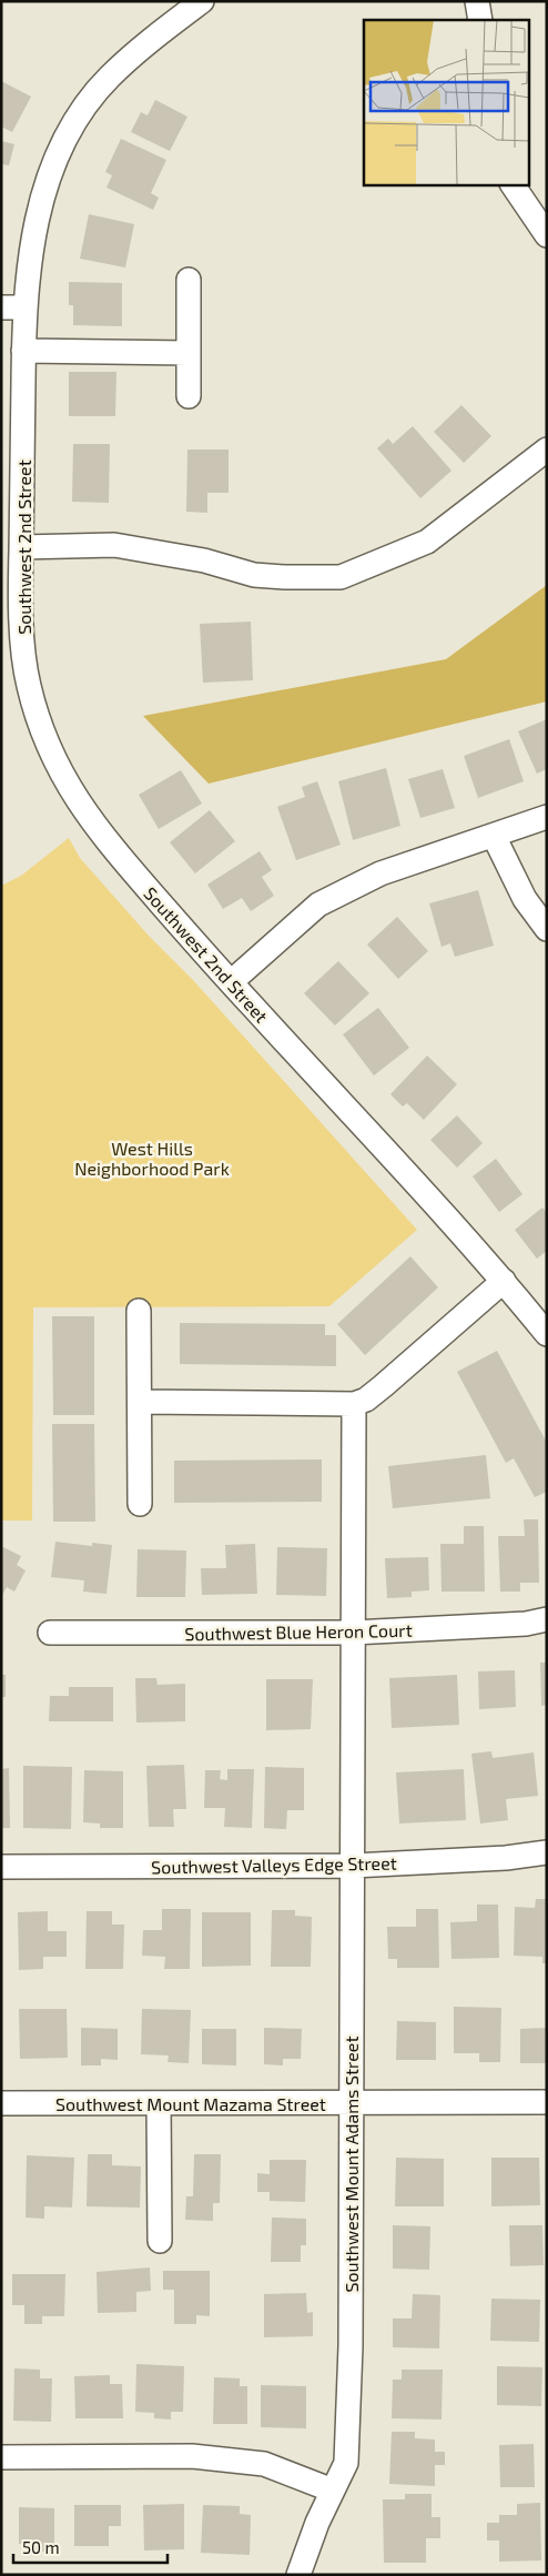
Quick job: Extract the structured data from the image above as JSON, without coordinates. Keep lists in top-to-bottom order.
{
  "streets": {
    "street": [
      "Southwest 2nd Street",
      "Southwest Blue Heron Court",
      "Southwest Valleys Edge Street",
      "Southwest Mount Mazama Street",
      "Southwest Mount Adams Street"
    ]
  },
  "crossings": [
    ["Southwest Blue Heron Court", "Southwest Mount Adams Street"],
    ["Southwest Valleys Edge Street", "Southwest Mount Adams Street"],
    ["Southwest Mount Mazama Street", "Southwest Mount Adams Street"]
  ],
  "parks": ["West Hills Neighborhood Park"],
  "scale_bar": "50 m"
}
